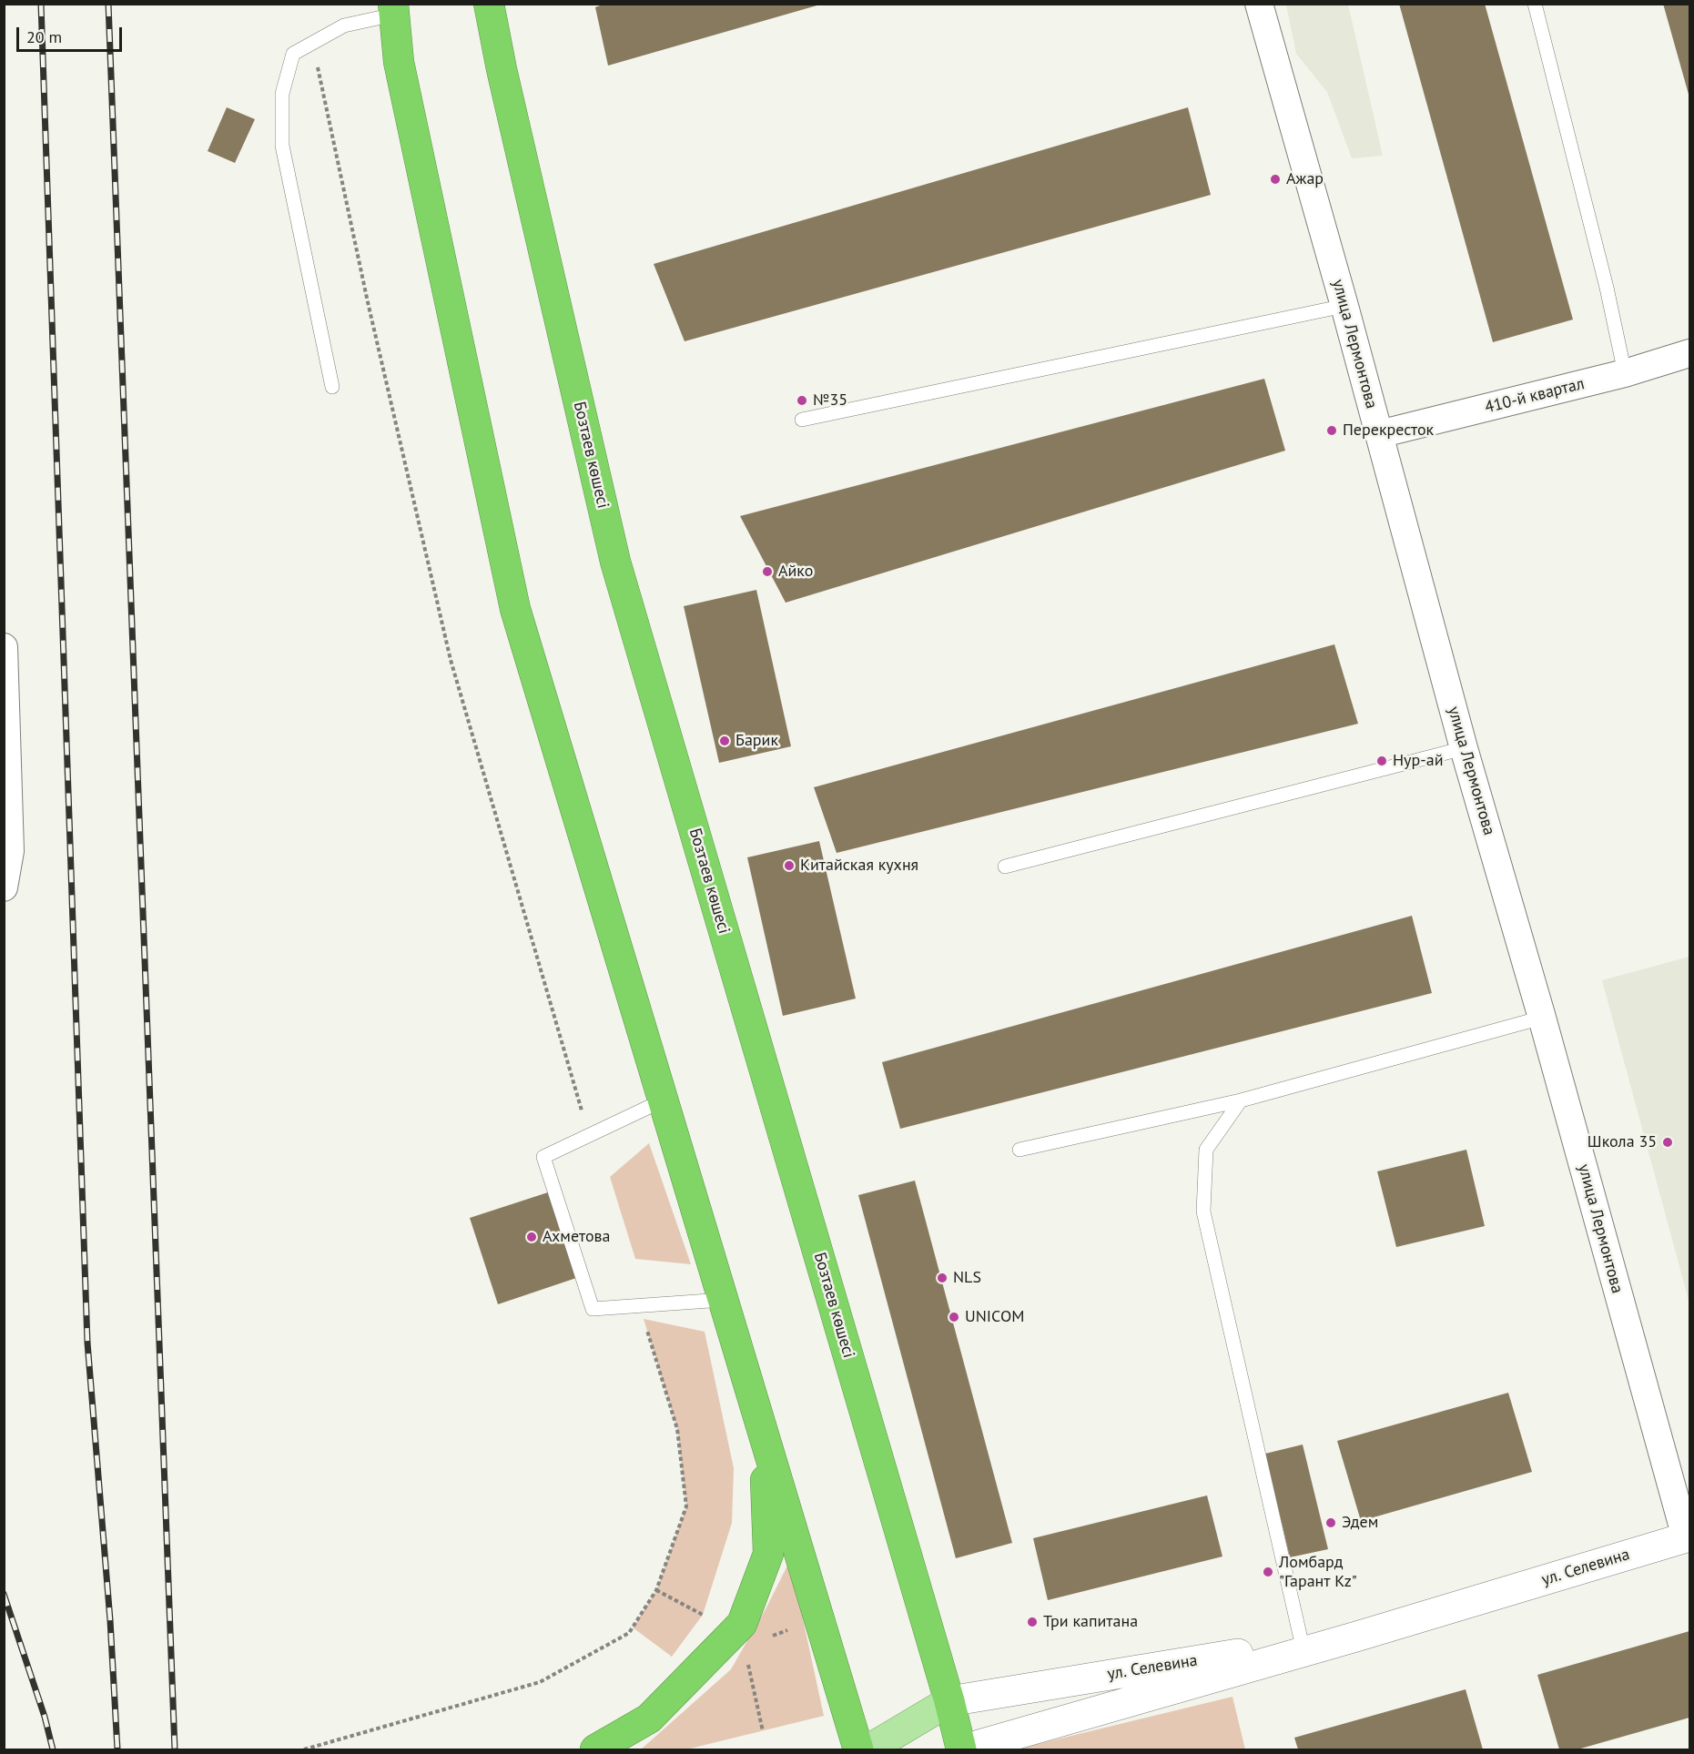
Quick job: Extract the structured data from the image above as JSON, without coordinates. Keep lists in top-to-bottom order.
{
  "streets": {
    "highway": ["Бозтаев көшесі"],
    "main road": ["ул. Селевина"],
    "street": ["улица Лермонтова", "410-й квартал"]
  },
  "crossings": [
    ["улица Лермонтова", "410-й квартал"],
    ["улица Лермонтова", "ул. Селевина"],
    ["Бозтаев көшесі", "ул. Селевина"]
  ],
  "places": [
    "Ажар",
    "№35",
    "Перекресток",
    "Айко",
    "Барик",
    "Нур-ай",
    "Китайская кухня",
    "Школа 35",
    "Ахметова",
    "NLS",
    "UNICOM",
    "Эдем",
    "Ломбард \"Гарант Kz\"",
    "Три капитана"
  ],
  "scale_bar": "20 m"
}
